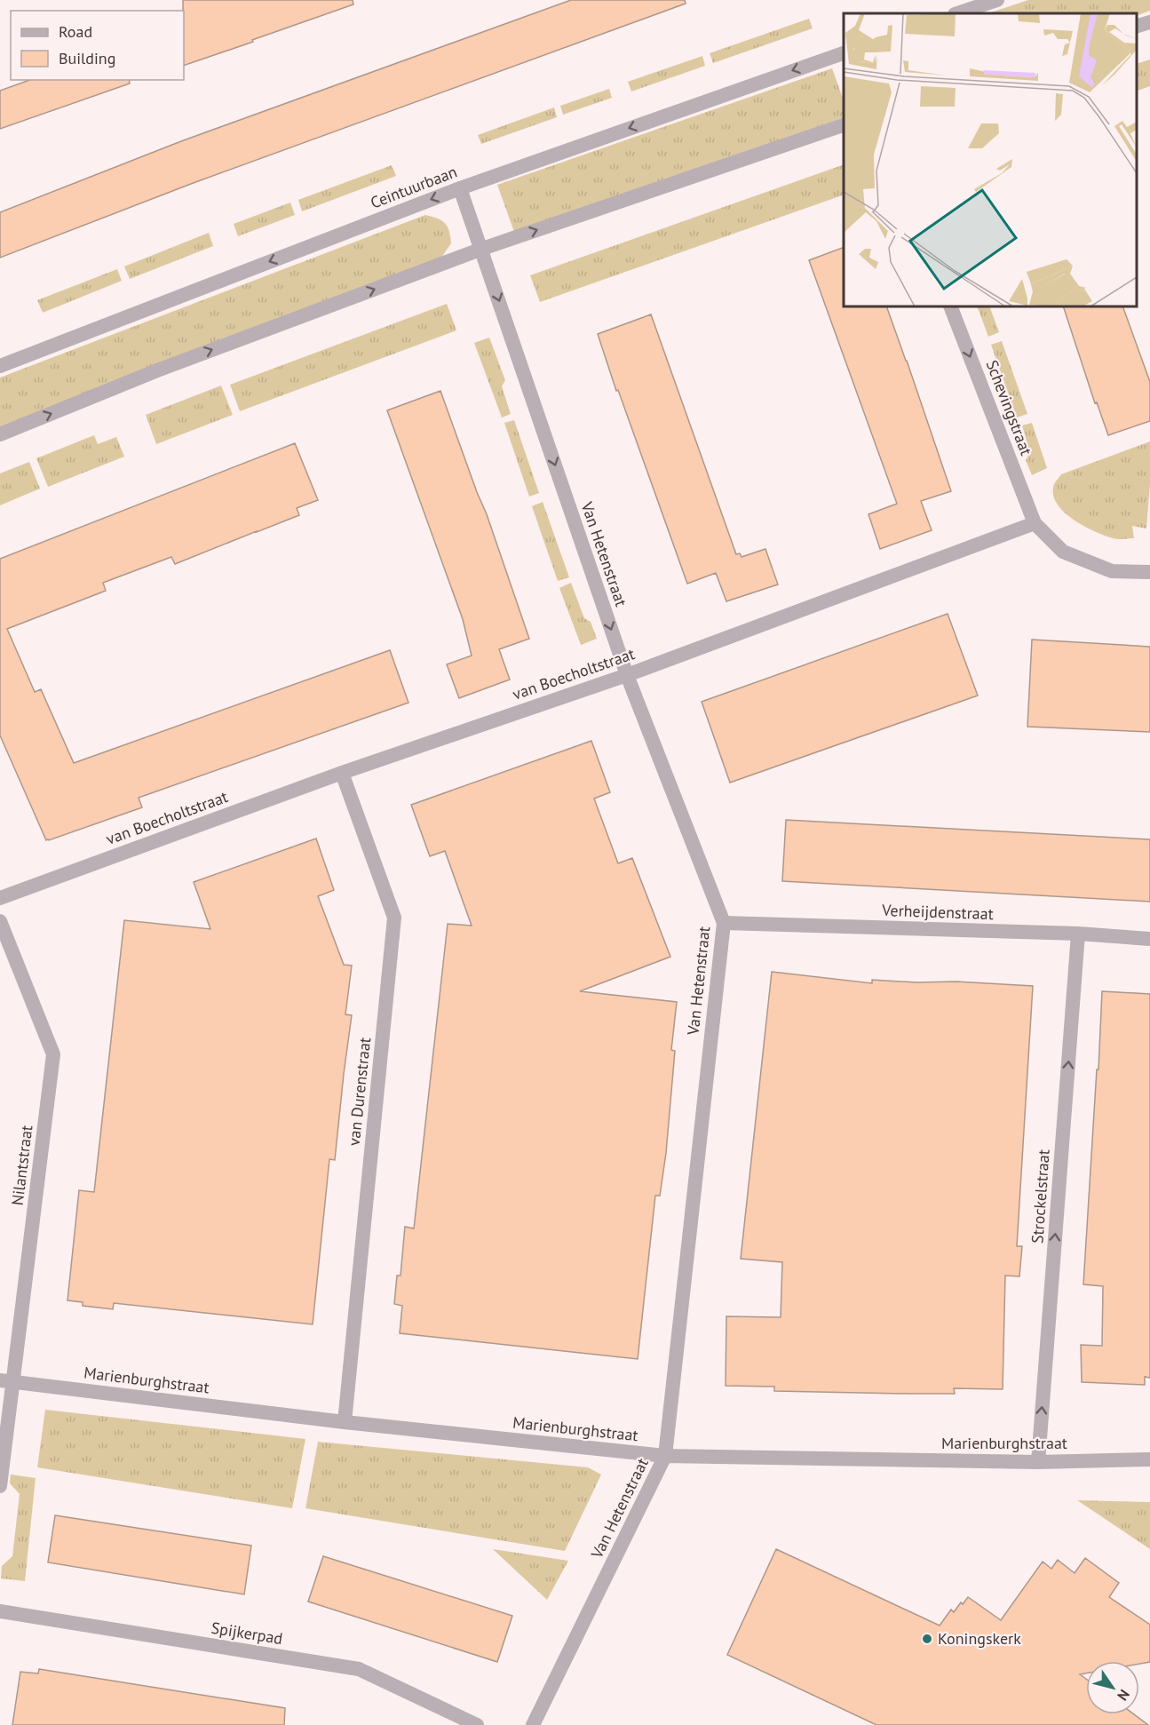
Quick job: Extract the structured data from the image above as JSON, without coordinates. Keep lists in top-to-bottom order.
{
  "streets": {
    "street": [
      "Ceintuurbaan",
      "Schevingstraat",
      "Van Hetenstraat",
      "van Boecholtstraat",
      "Verheijdenstraat",
      "van Durenstraat",
      "Nilantstraat",
      "Strockelstraat",
      "Marienburghstraat",
      "Spijkerpad"
    ]
  },
  "crossings": [
    ["Ceintuurbaan", "Van Hetenstraat"],
    ["Schevingstraat", "van Boecholtstraat"],
    ["Van Hetenstraat", "van Boecholtstraat"],
    ["Van Hetenstraat", "Verheijdenstraat"],
    ["Van Hetenstraat", "Marienburghstraat"],
    ["van Boecholtstraat", "van Durenstraat"],
    ["Verheijdenstraat", "Strockelstraat"],
    ["van Durenstraat", "Marienburghstraat"],
    ["Nilantstraat", "Marienburghstraat"],
    ["Strockelstraat", "Marienburghstraat"]
  ],
  "one_way": ["Schevingstraat", "Strockelstraat"],
  "places": ["Koningskerk"],
  "legend": ["Road", "Building"],
  "north": "bottom right"
}
